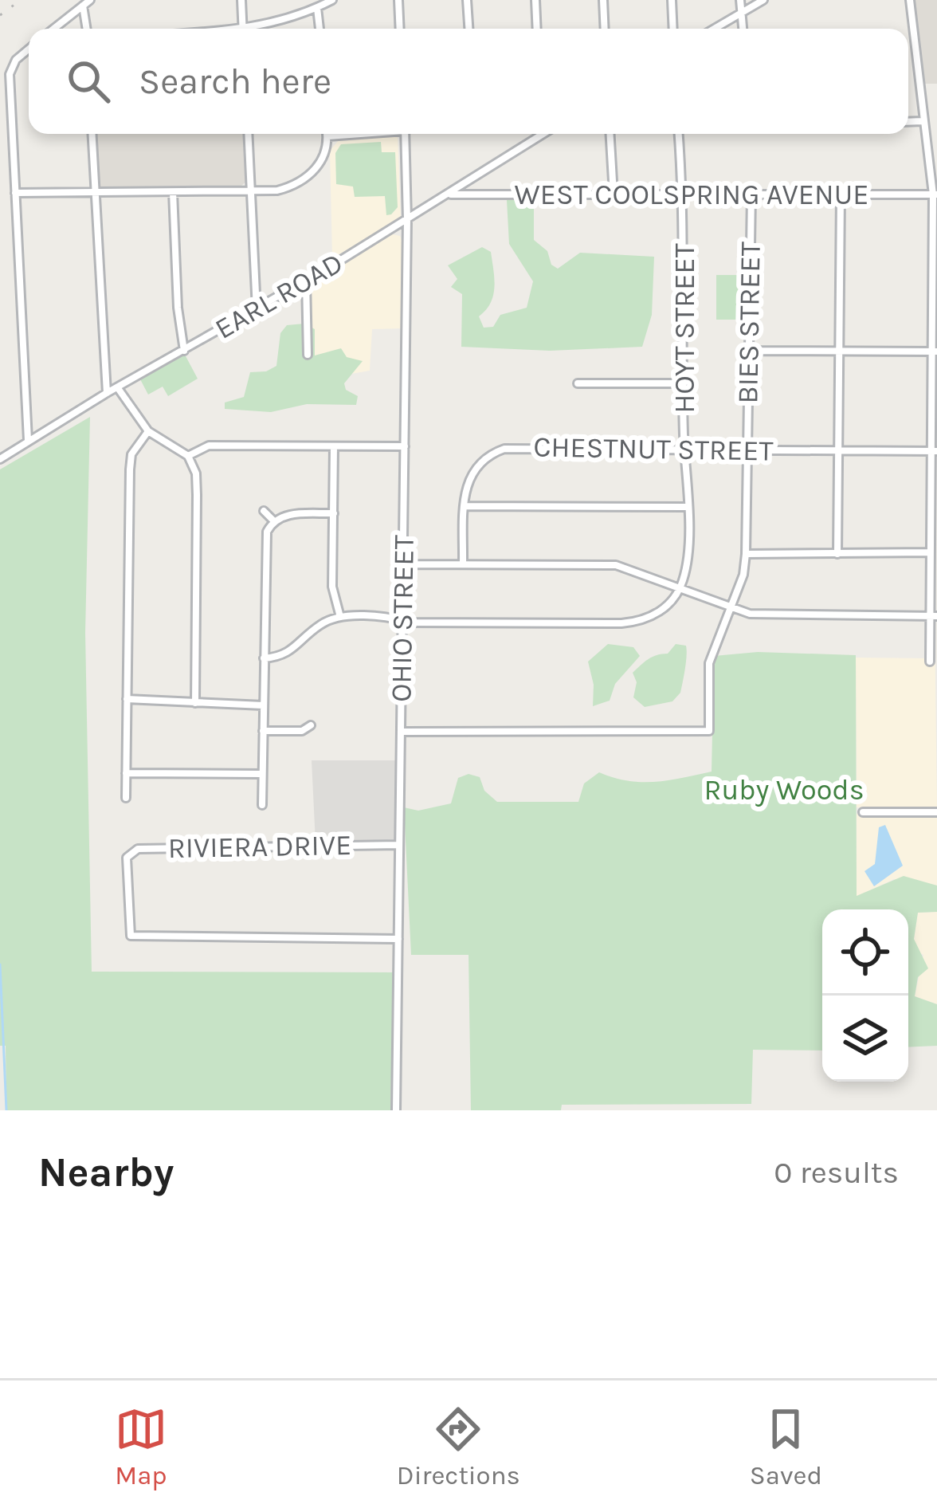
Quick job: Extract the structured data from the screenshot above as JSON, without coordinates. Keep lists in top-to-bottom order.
{
  "streets": {
    "street": [
      "WEST COOLSPRING AVENUE",
      "EARL ROAD",
      "BIES STREET",
      "HOYT STREET",
      "CHESTNUT STREET",
      "OHIO STREET",
      "RIVIERA DRIVE"
    ]
  },
  "crossings": [
    ["WEST COOLSPRING AVENUE", "EARL ROAD"],
    ["WEST COOLSPRING AVENUE", "BIES STREET"],
    ["WEST COOLSPRING AVENUE", "HOYT STREET"],
    ["EARL ROAD", "OHIO STREET"],
    ["BIES STREET", "CHESTNUT STREET"],
    ["BIES STREET", "OHIO STREET"],
    ["HOYT STREET", "CHESTNUT STREET"],
    ["OHIO STREET", "RIVIERA DRIVE"]
  ],
  "parks": ["Ruby Woods"],
  "page": {
    "search": "Search here",
    "heading": ["Nearby", "0 results"],
    "nav": ["Map", "Directions", "Saved"]
  }
}
